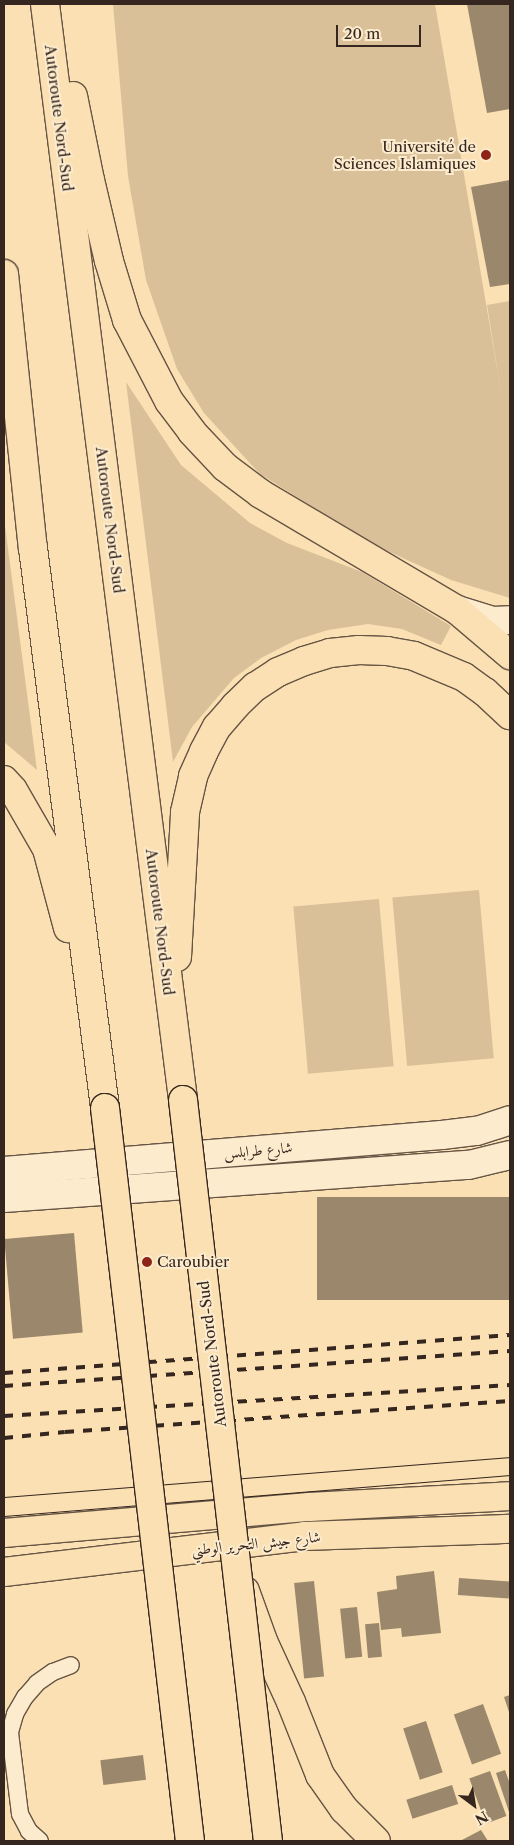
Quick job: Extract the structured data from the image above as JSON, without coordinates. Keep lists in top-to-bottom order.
{
  "streets": {
    "highway": ["Autoroute Nord-Sud", "شارع جيش التحرير الوطني"],
    "main road": ["شارع طرابلس"]
  },
  "places": ["Université de Sciences Islamiques", "Caroubier"],
  "scale_bar": "20 m",
  "north": "bottom right"
}
